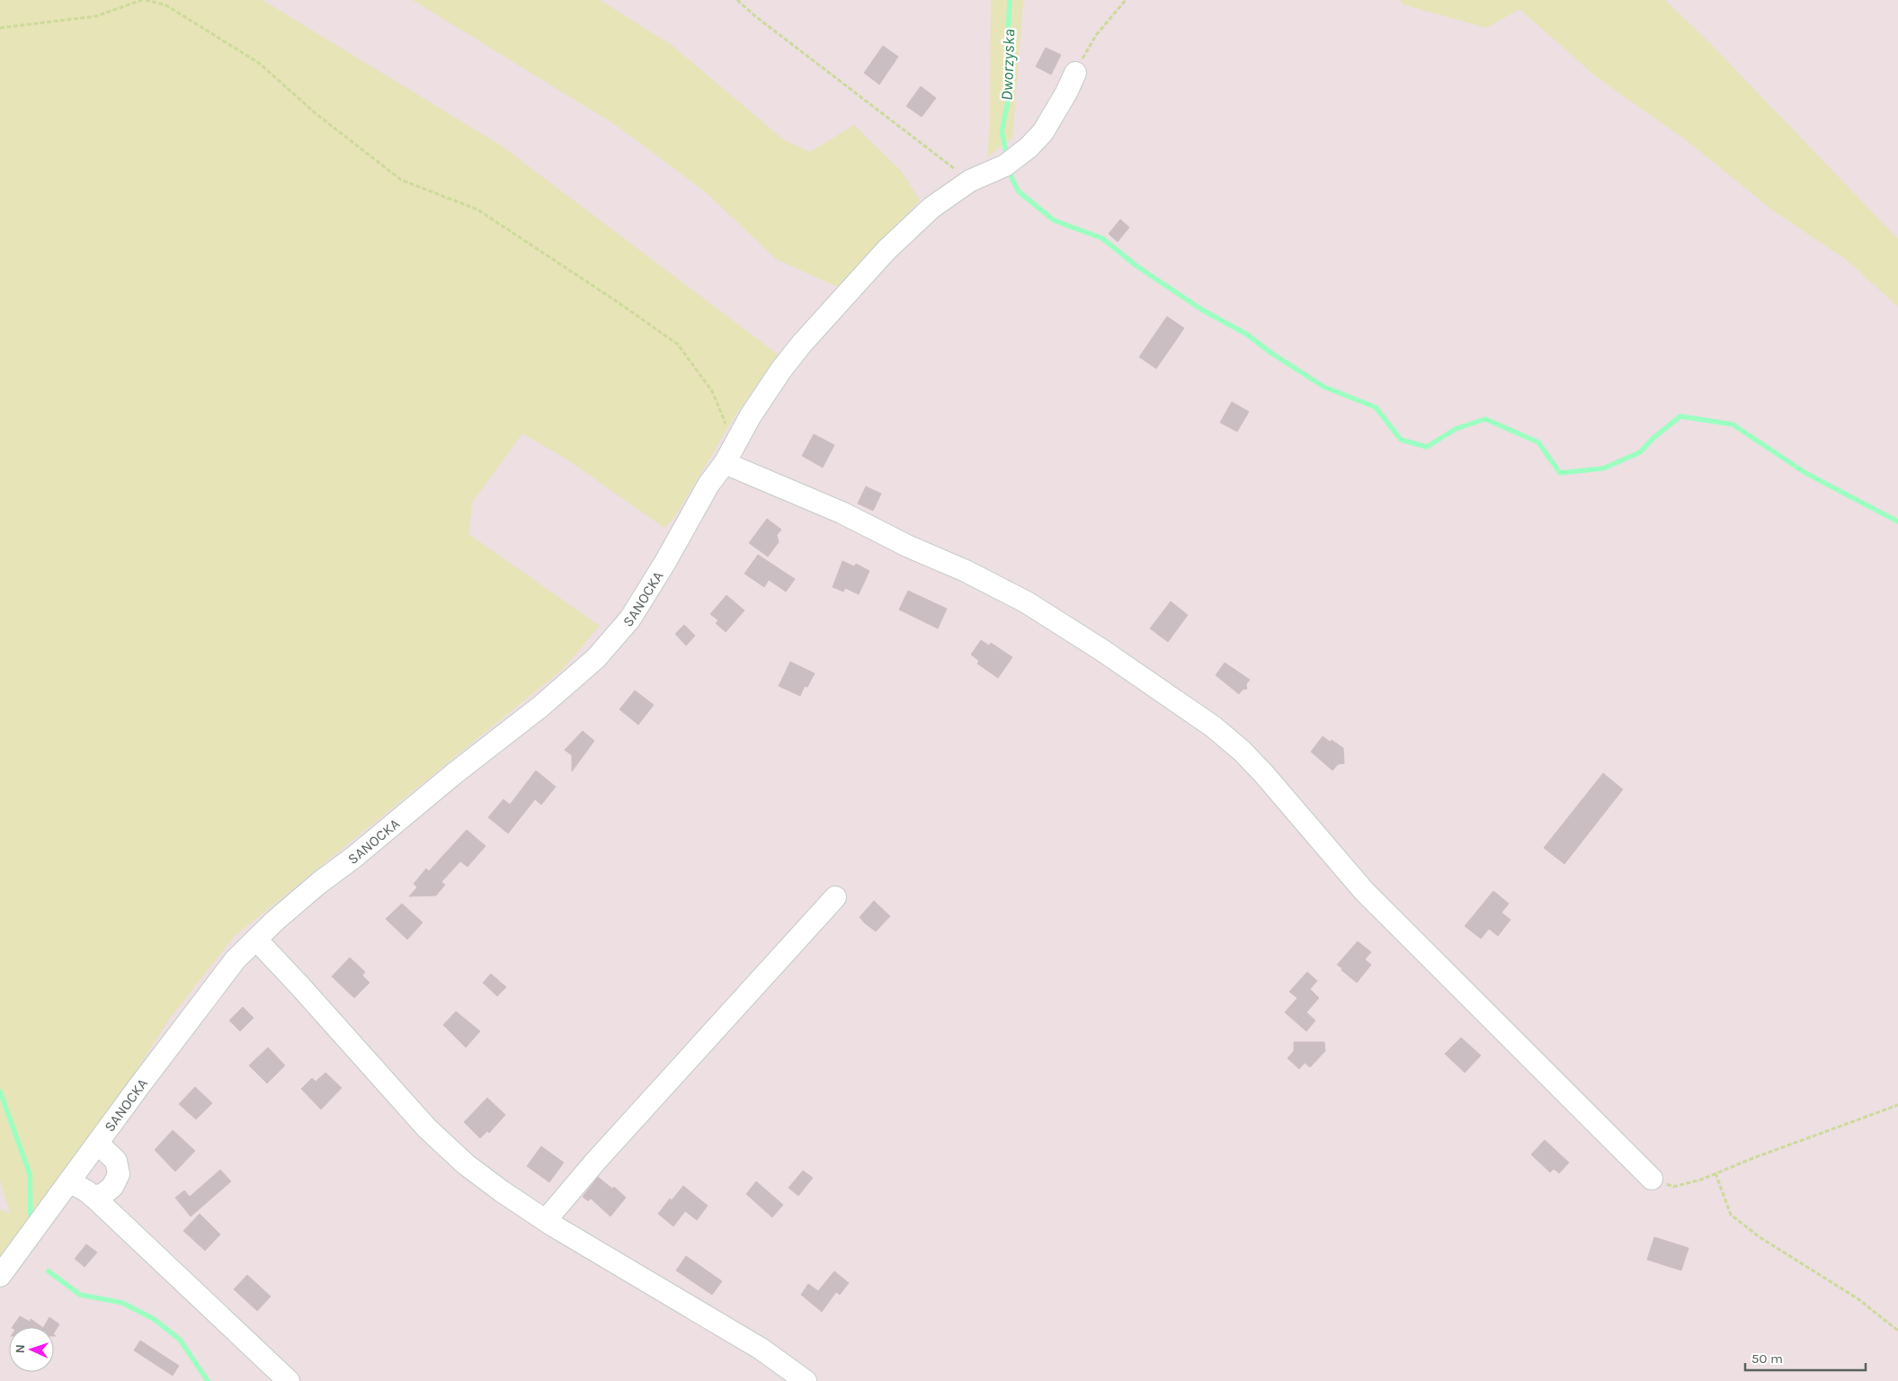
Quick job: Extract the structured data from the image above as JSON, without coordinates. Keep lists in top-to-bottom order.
{
  "streets": {
    "street": ["SANOCKA"]
  },
  "water": ["Dworzyska"],
  "scale_bar": "50 m",
  "north": "left"
}
